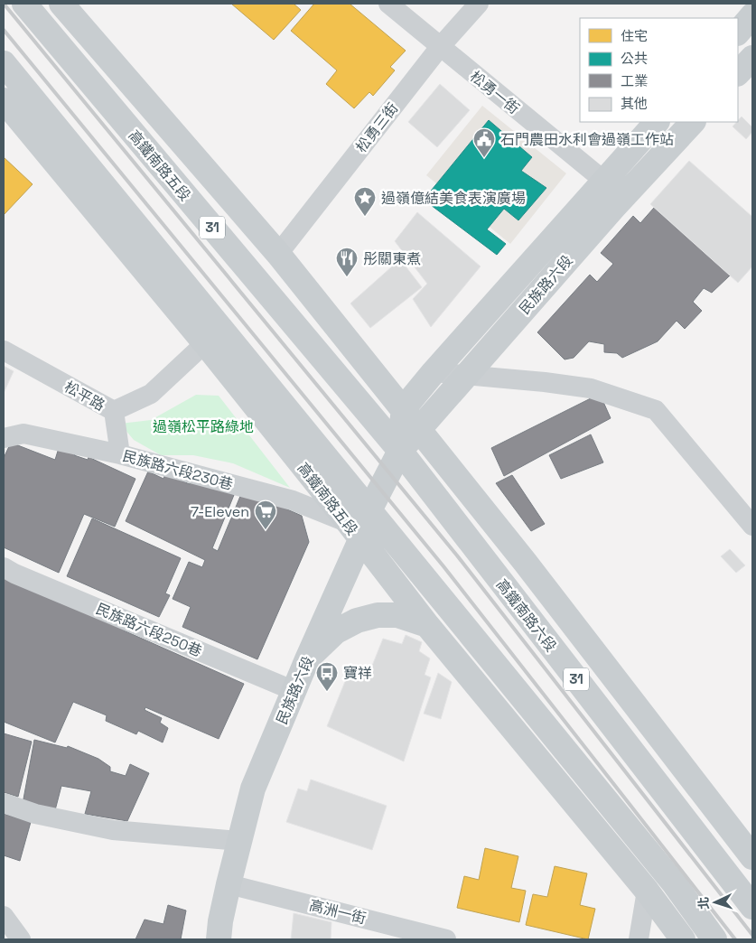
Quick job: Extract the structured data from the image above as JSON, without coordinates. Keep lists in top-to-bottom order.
{
  "streets": {
    "main road": [
      "高鐵南路五段",
      "31",
      "民族路六段",
      "高鐵南路六段"
    ],
    "street": [
      "松勇一街",
      "松勇三街",
      "松平路",
      "民族路六段230巷",
      "民族路六段250巷",
      "高洲一街"
    ]
  },
  "crossings": [
    ["松勇一街", "松勇三街"],
    ["松勇一街", "民族路六段"],
    ["松勇三街", "31"],
    ["高鐵南路五段", "民族路六段"],
    ["高鐵南路五段", "松平路"],
    ["高鐵南路五段", "民族路六段230巷"],
    ["高鐵南路五段", "高鐵南路六段"],
    ["31", "民族路六段"],
    ["民族路六段", "民族路六段230巷"],
    ["民族路六段", "高鐵南路六段"],
    ["民族路六段", "民族路六段250巷"],
    ["民族路六段", "高洲一街"]
  ],
  "parks": ["過嶺松平路綠地"],
  "places": {
    "public building": ["石門農田水利會過嶺工作站"],
    "place": ["過嶺億結美食表演廣場"],
    "restaurant": ["彤關東煮"],
    "supermarket": ["7-Eleven"],
    "bus stop": ["寶祥"]
  },
  "legend": [
    "住宅",
    "公共",
    "工業",
    "其他"
  ],
  "north": "left"
}
